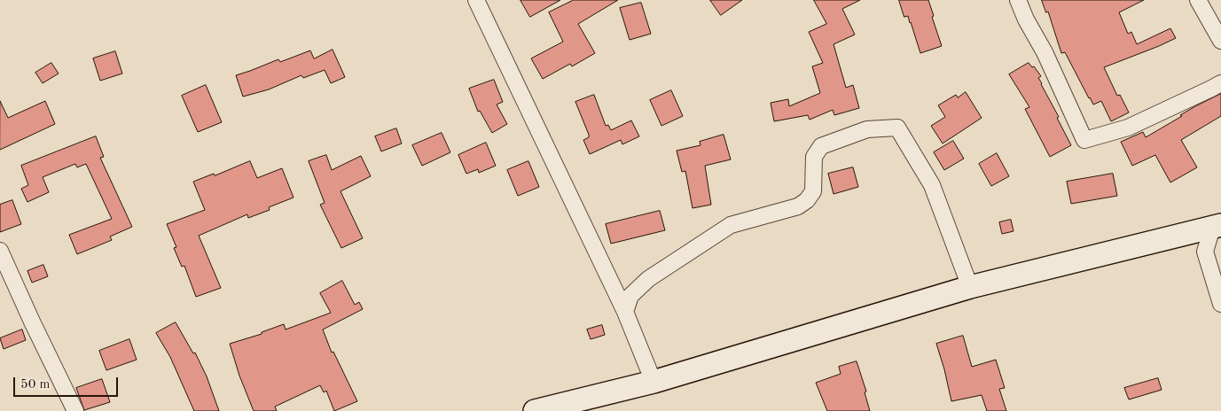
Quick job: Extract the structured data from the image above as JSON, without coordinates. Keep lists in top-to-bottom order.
{
  "scale_bar": "50 m"
}
